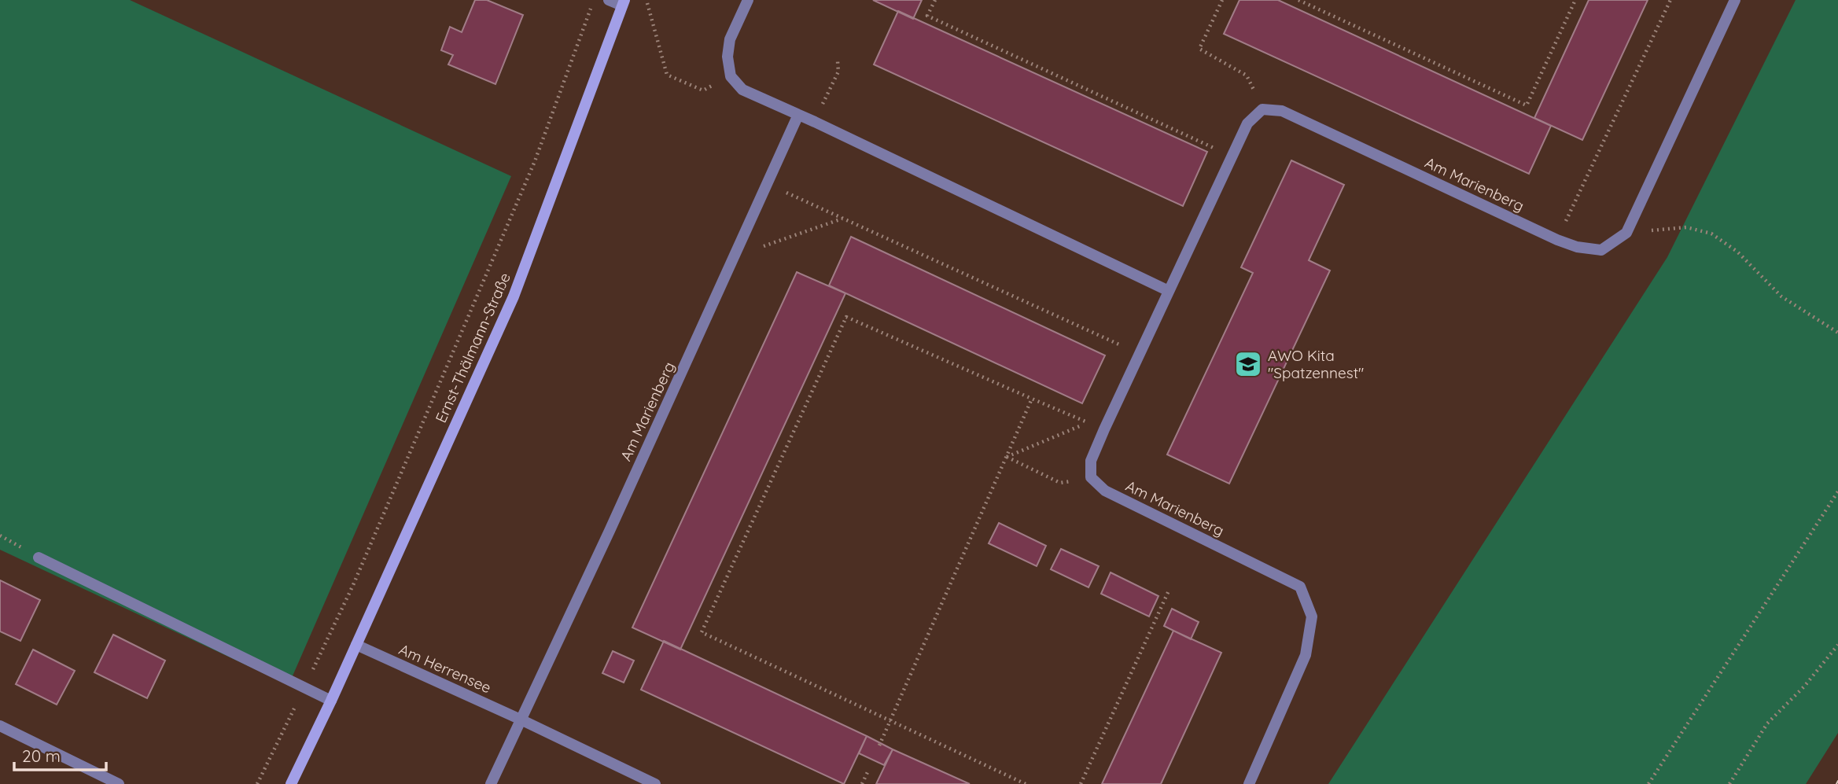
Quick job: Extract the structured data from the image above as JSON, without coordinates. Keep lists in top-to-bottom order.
{
  "streets": {
    "main road": ["Ernst-Thälmann-Straße"],
    "street": ["Am Marienberg", "Am Herrensee"]
  },
  "crossings": [
    ["Am Marienberg", "Am Herrensee"],
    ["Ernst-Thälmann-Straße", "Am Herrensee"]
  ],
  "places": {
    "school or university": ["AWO Kita \"Spatzennest\""]
  },
  "scale_bar": "20 m"
}
